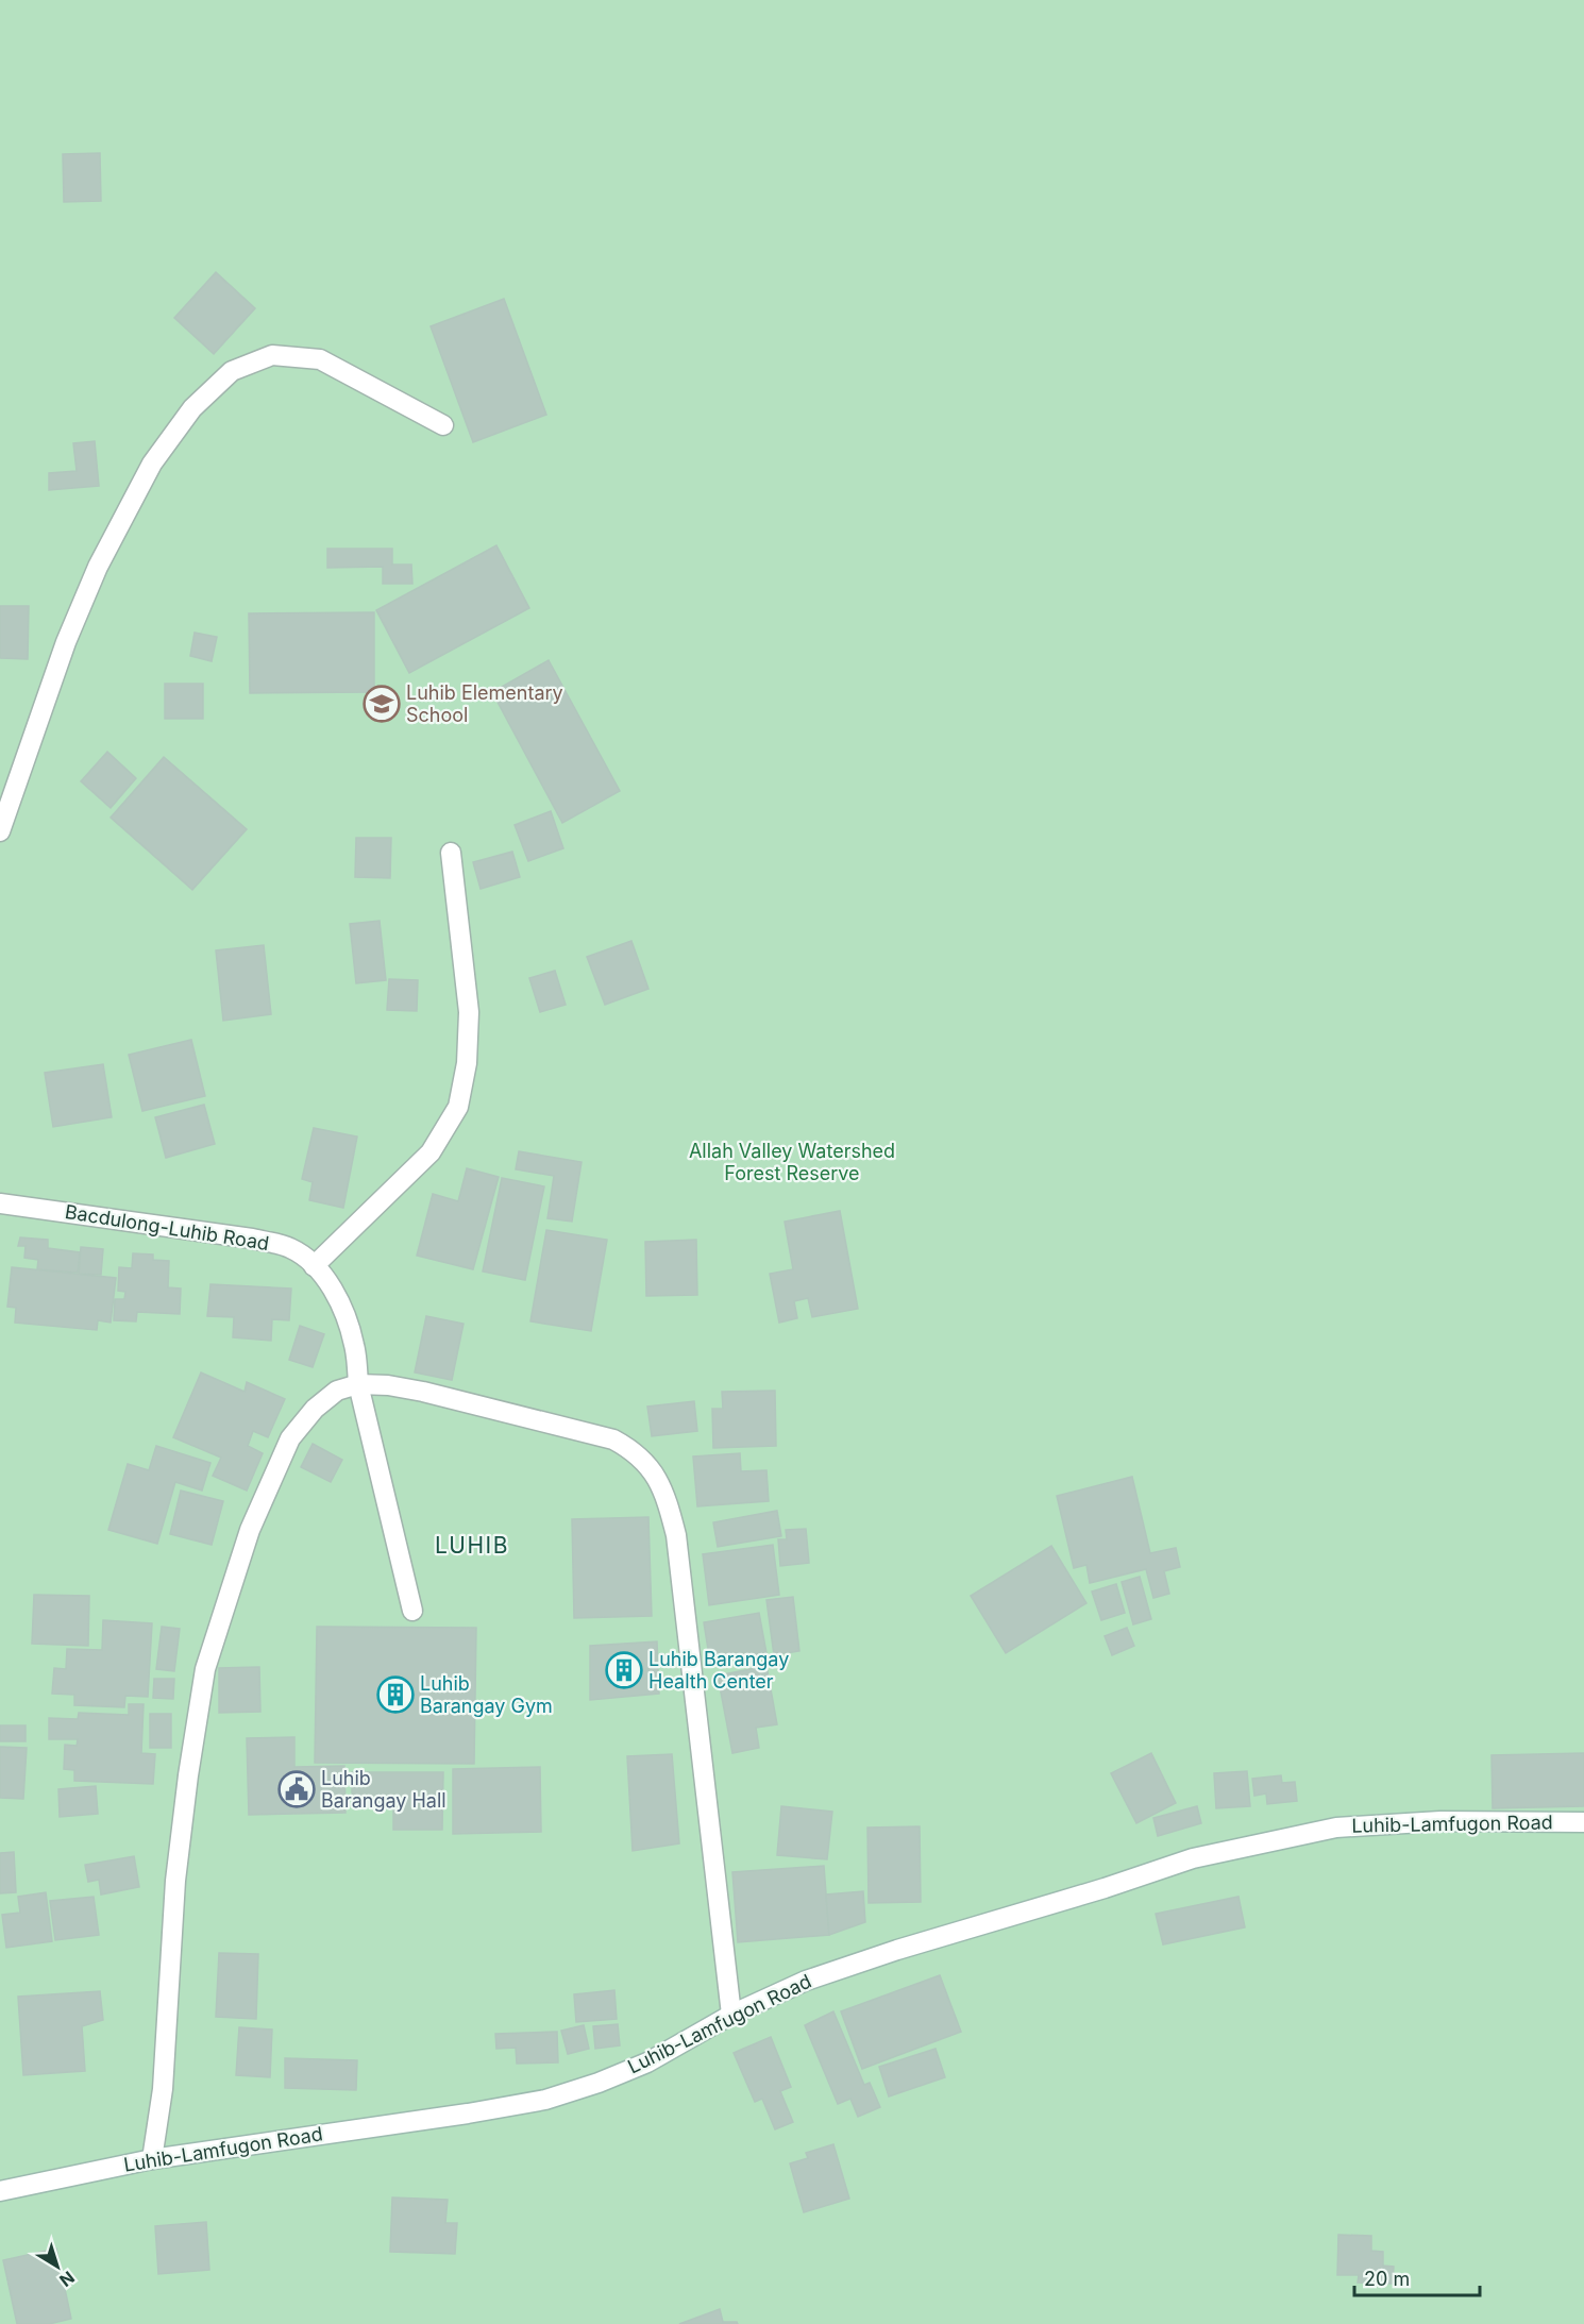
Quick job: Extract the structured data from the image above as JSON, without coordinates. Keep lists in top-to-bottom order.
{
  "streets": {
    "street": ["Bacdulong-Luhib Road", "Luhib-Lamfugon Road"]
  },
  "districts": ["LUHIB"],
  "parks": ["Allah Valley Watershed Forest Reserve"],
  "places": {
    "school or university": ["Luhib Elementary School"],
    "building": ["Luhib Barangay Health Center", "Luhib Barangay Gym"],
    "public building": ["Luhib Barangay Hall"]
  },
  "scale_bar": "20 m",
  "north": "bottom right"
}
